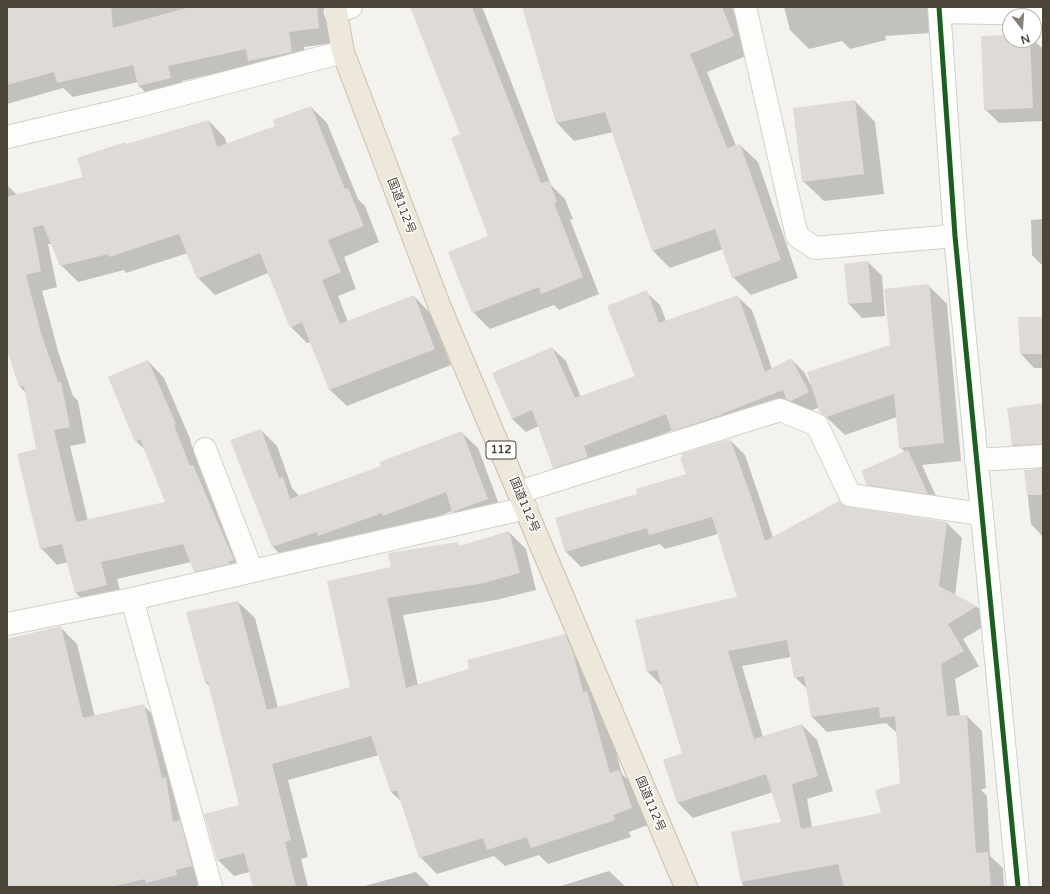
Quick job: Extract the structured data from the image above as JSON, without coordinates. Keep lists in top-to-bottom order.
{
  "streets": {
    "highway": ["国道112号", "112"]
  },
  "north": "bottom"
}
